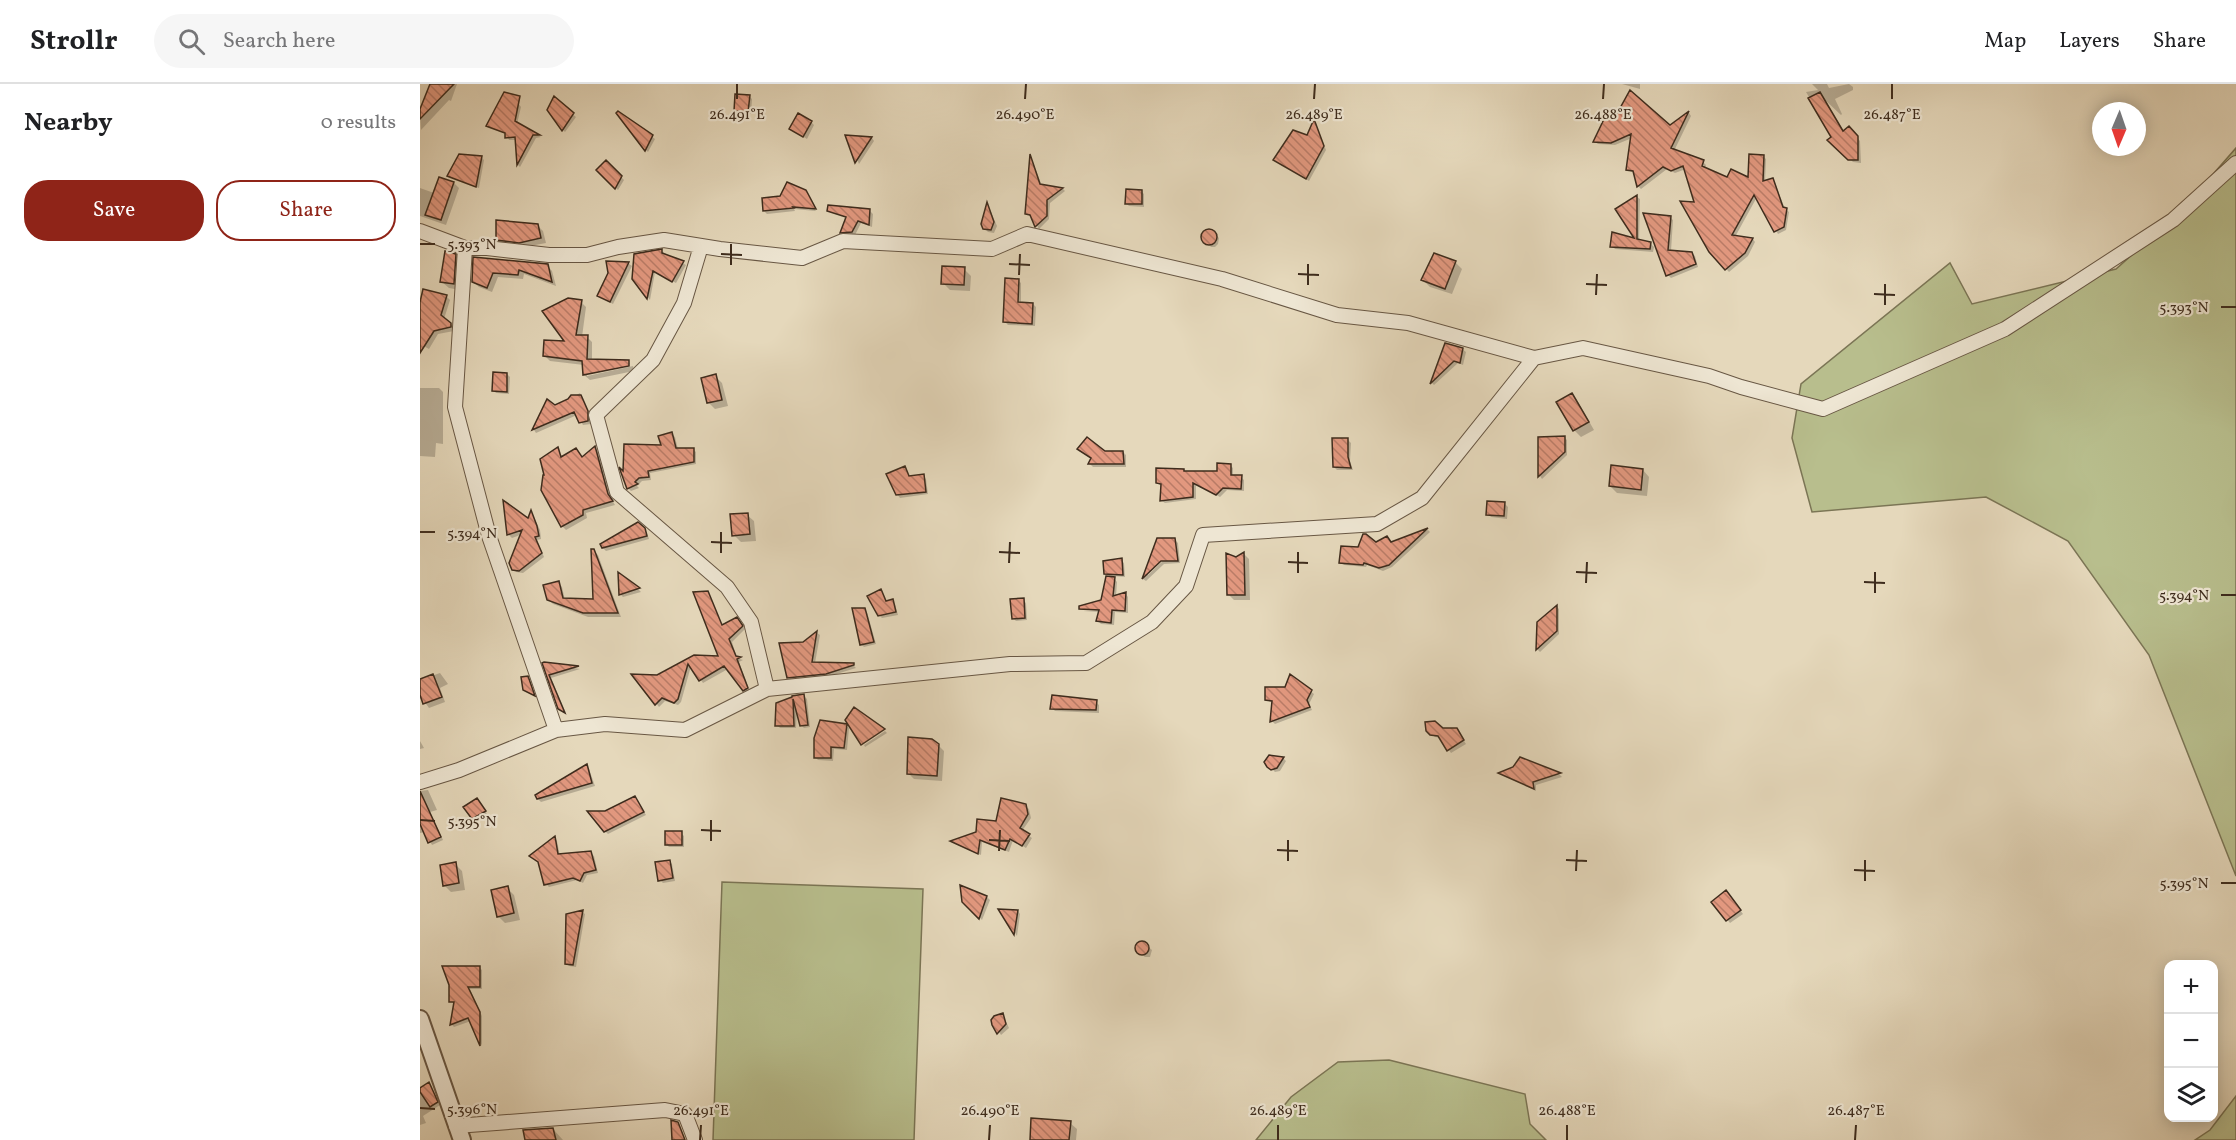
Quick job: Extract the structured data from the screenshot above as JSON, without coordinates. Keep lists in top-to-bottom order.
{
  "north": "bottom",
  "page": {
    "header": "Strollr",
    "search": "Search here",
    "nav": ["Map", "Layers", "Share"],
    "heading": ["Nearby", "0 results"],
    "buttons": ["Save", "Share"],
    "map_buttons": ["+", "−"]
  },
  "coordinates": [
    "26.491°E",
    "26.490°E",
    "26.489°E",
    "26.488°E",
    "26.487°E",
    "5.393°N",
    "5.394°N",
    "5.395°N",
    "5.396°N"
  ]
}
